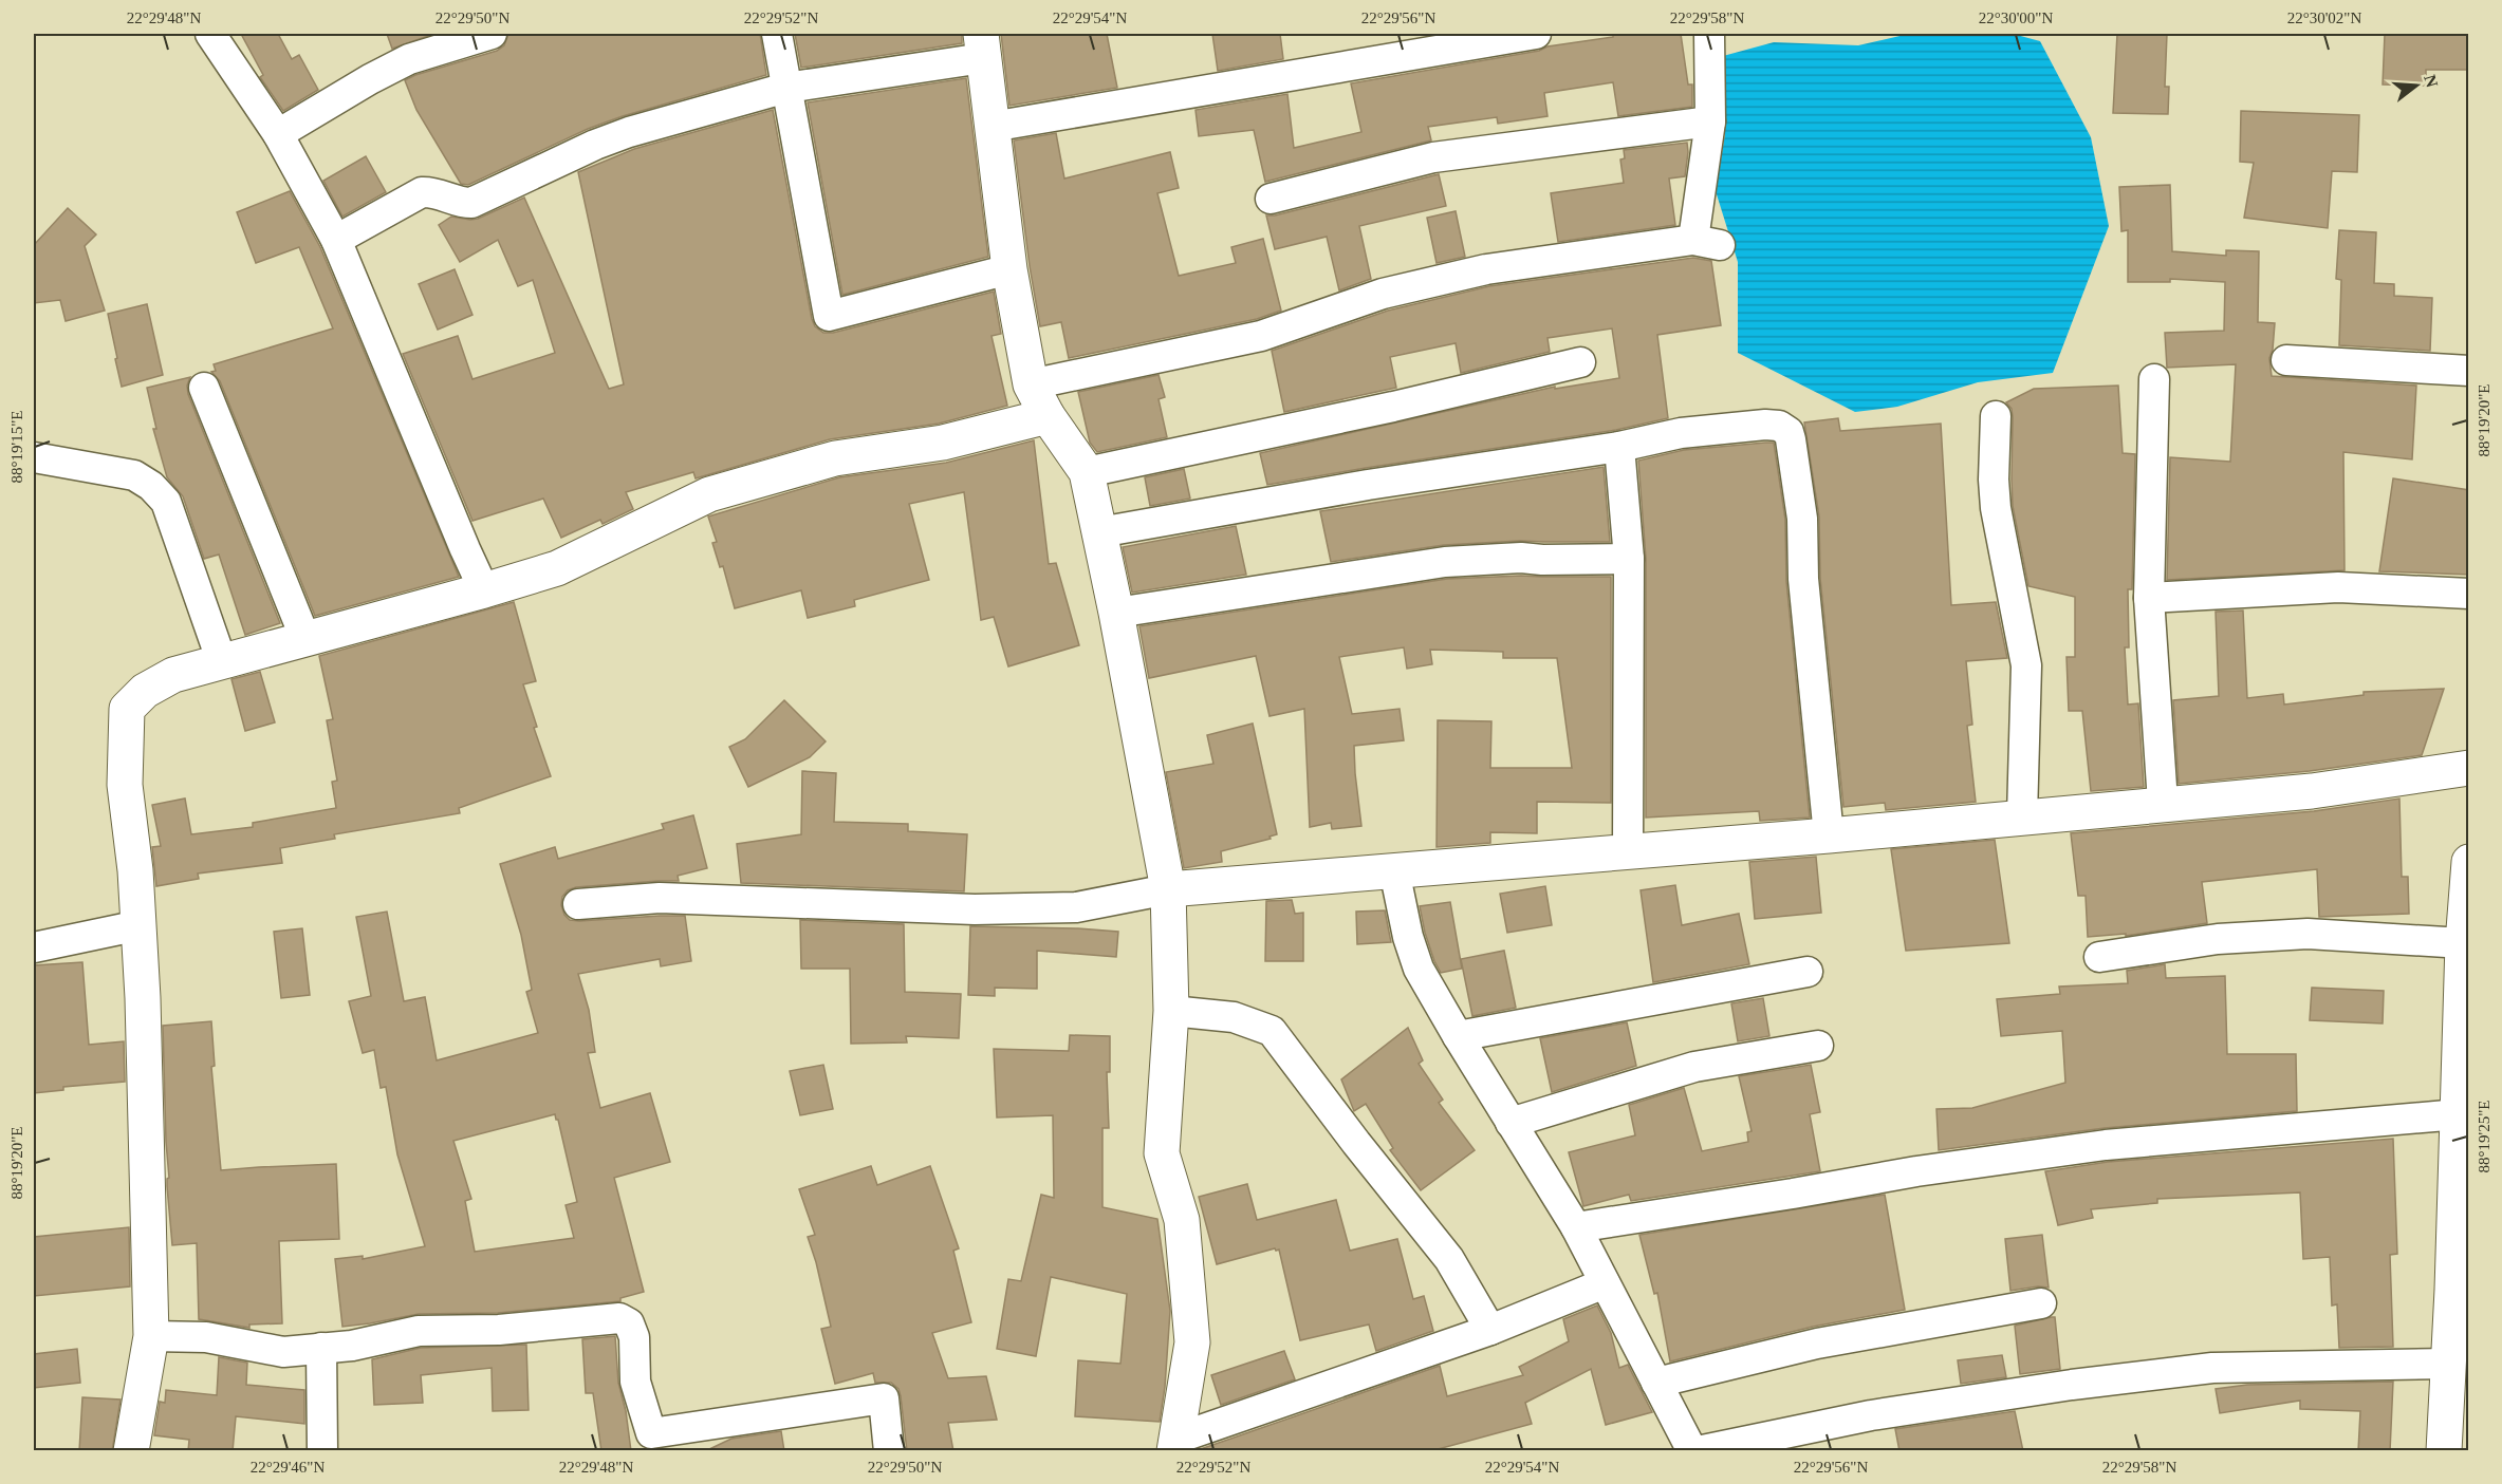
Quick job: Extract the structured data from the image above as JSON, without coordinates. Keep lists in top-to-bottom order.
{
  "north": "right",
  "coordinates": [
    "22°29'48\"N",
    "22°29'50\"N",
    "22°29'52\"N",
    "22°29'54\"N",
    "22°29'56\"N",
    "22°29'58\"N",
    "22°30'00\"N",
    "22°30'02\"N",
    "88°19'20\"E",
    "88°19'15\"E",
    "88°19'25\"E",
    "22°29'46\"N"
  ]
}
